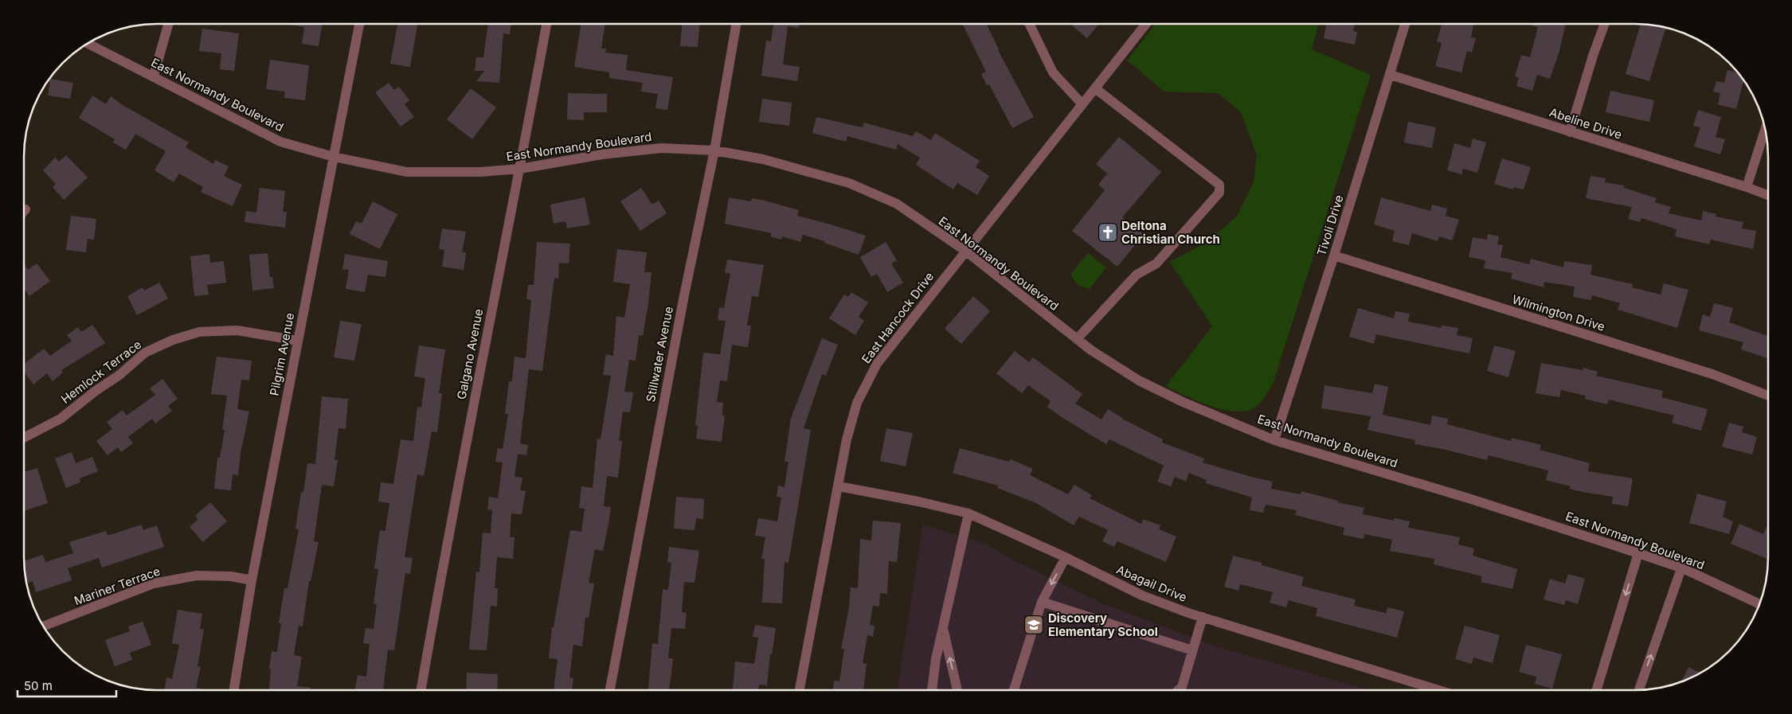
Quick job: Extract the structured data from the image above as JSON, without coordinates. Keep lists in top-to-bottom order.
{
  "streets": {
    "street": [
      "East Normandy Boulevard",
      "Abeline Drive",
      "Tivoli Drive",
      "Wilmington Drive",
      "East Hancock Drive",
      "Pilgrim Avenue",
      "Galgano Avenue",
      "Stillwater Avenue",
      "Hemlock Terrace",
      "Abagail Drive",
      "Mariner Terrace"
    ]
  },
  "crossings": [
    ["East Normandy Boulevard", "Tivoli Drive"],
    ["East Normandy Boulevard", "East Hancock Drive"],
    ["East Normandy Boulevard", "Pilgrim Avenue"],
    ["East Normandy Boulevard", "Galgano Avenue"],
    ["East Normandy Boulevard", "Stillwater Avenue"],
    ["Abeline Drive", "Tivoli Drive"],
    ["Tivoli Drive", "Wilmington Drive"],
    ["East Hancock Drive", "Abagail Drive"],
    ["Pilgrim Avenue", "Hemlock Terrace"],
    ["Pilgrim Avenue", "Mariner Terrace"]
  ],
  "places": {
    "church": ["Deltona Christian Church"],
    "school or university": ["Discovery Elementary School"]
  },
  "scale_bar": "50 m"
}
